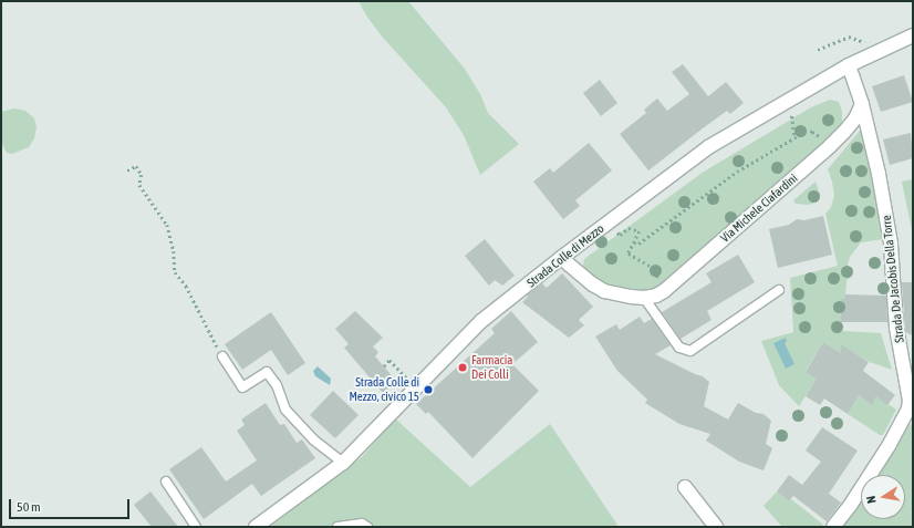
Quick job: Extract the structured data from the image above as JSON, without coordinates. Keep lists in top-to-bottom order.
{
  "streets": {
    "street": ["Via Michele Ciafardini", "Strada Colle di Mezzo", "Strada De Jacobis Della Torre"]
  },
  "crossings": [
    ["Via Michele Ciafardini", "Strada Colle di Mezzo"],
    ["Via Michele Ciafardini", "Strada De Jacobis Della Torre"],
    ["Strada Colle di Mezzo", "Strada De Jacobis Della Torre"]
  ],
  "places": ["Farmacia Dei Colli", "Strada Colle di Mezzo, civico 15"],
  "scale_bar": "50 m",
  "north": "left"
}
